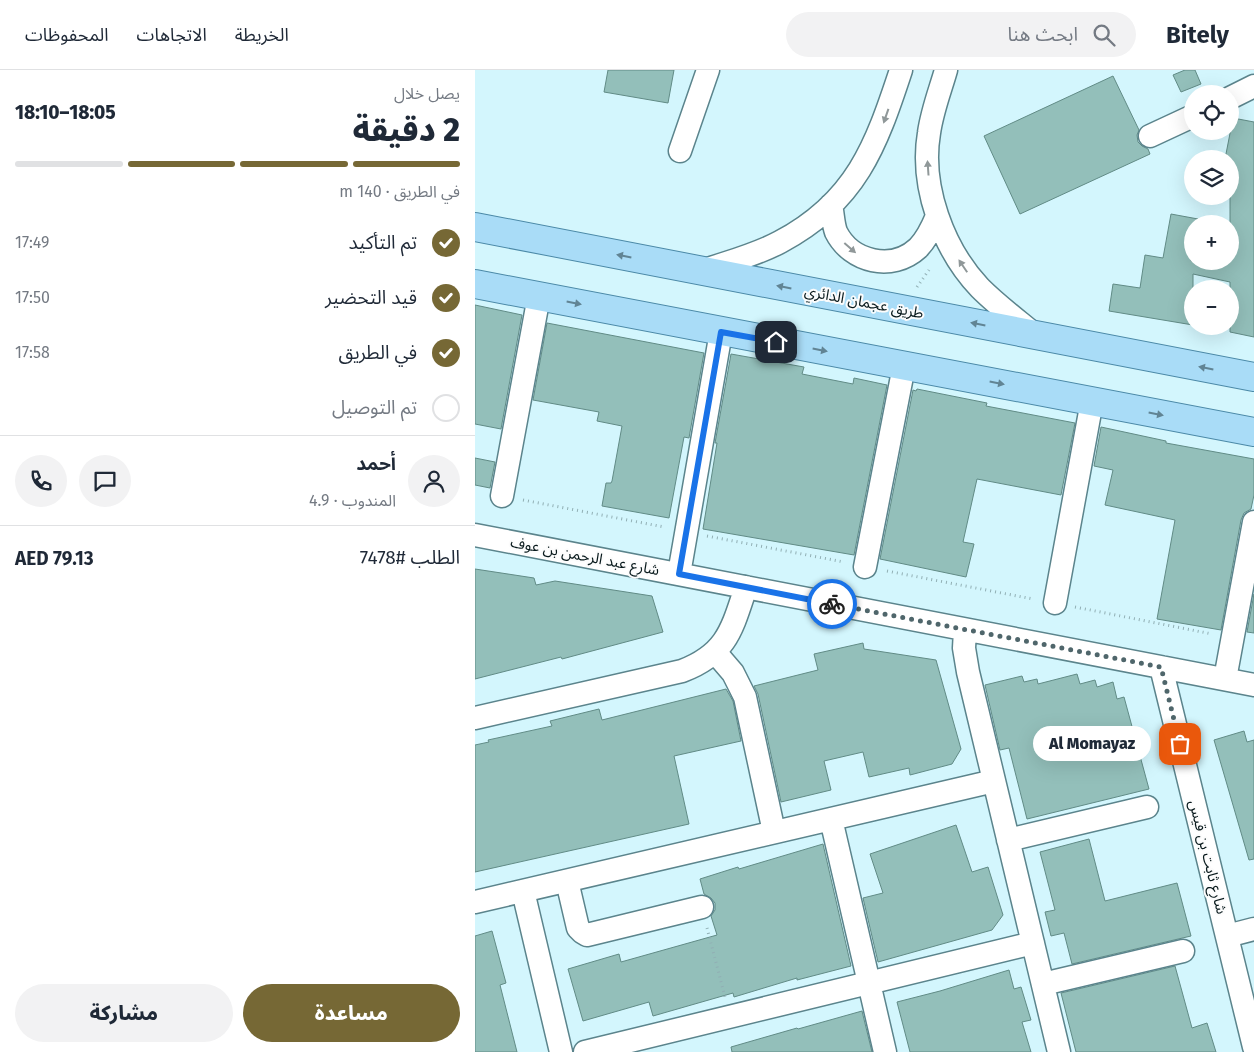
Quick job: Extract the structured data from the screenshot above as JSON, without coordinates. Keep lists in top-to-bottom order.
{
  "streets": {
    "main road": ["طريق عجمان الدائري"],
    "street": ["شارع عبد الرحمن بن عوف", "شارع ثابت بن قيس"]
  },
  "crossings": [
    ["شارع عبد الرحمن بن عوف", "شارع ثابت بن قيس"]
  ],
  "places": ["Al Momayaz"],
  "page": {
    "header": "Bitely",
    "search": "ابحث هنا",
    "nav": ["الخريطة", "الاتجاهات", "المحفوظات"],
    "heading": ["2 دقيقة", "يصل خلال", "18:05–18:10"],
    "panel": [
      "أحمد",
      "المندوب · 4.9",
      "الطلب #7478",
      "AED 79.13"
    ],
    "map_buttons": ["+", "−"],
    "bar": "في الطريق · 140 m",
    "list": [
      ["تم التأكيد", "17:49"],
      ["قيد التحضير", "17:50"],
      ["في الطريق", "17:58"],
      "تم التوصيل"
    ],
    "bubble": "Al Momayaz",
    "buttons": ["مساعدة", "مشاركة"]
  }
}
